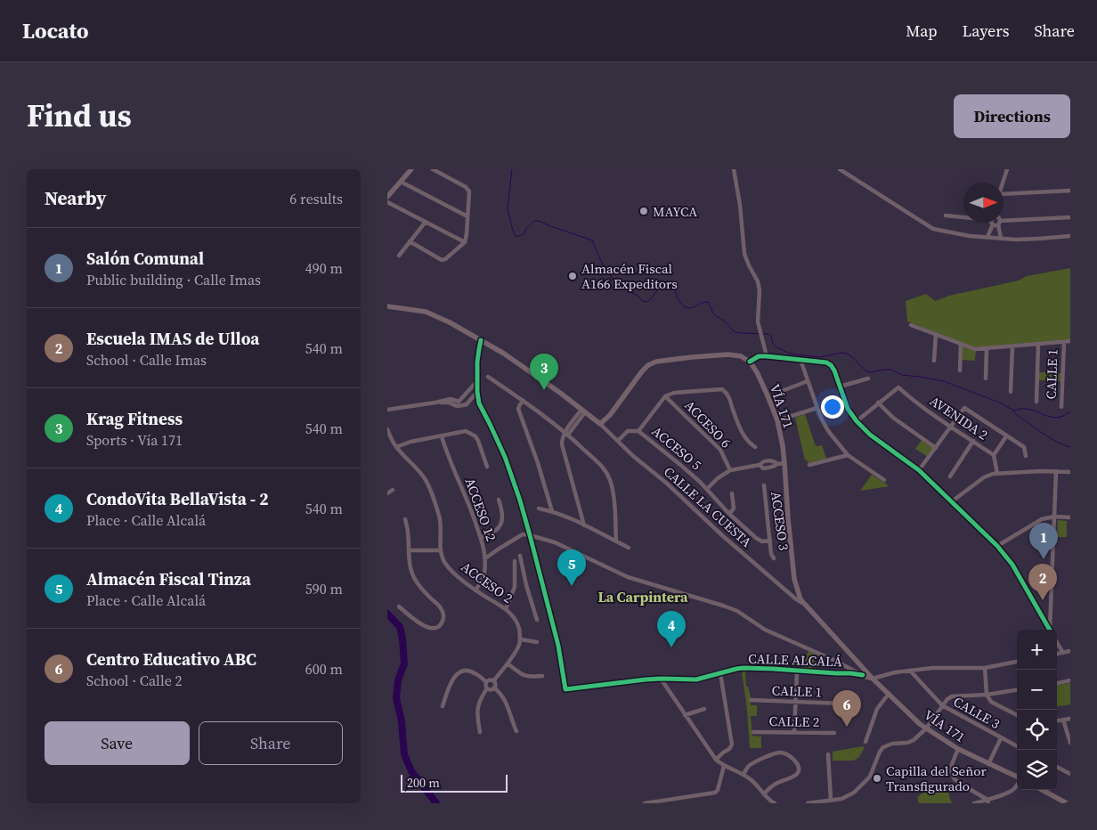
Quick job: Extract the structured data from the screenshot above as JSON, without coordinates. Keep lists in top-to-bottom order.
{
  "streets": {
    "main road": ["VÍA 171"],
    "street": [
      "CALLE 1",
      "AVENIDA 2",
      "ACCESO 6",
      "ACCESO 5",
      "CALLE LA CUESTA",
      "ACCESO 12",
      "ACCESO 3",
      "ACCESO 2",
      "CALLE ALCALÁ",
      "CALLE 3",
      "CALLE 2"
    ]
  },
  "crossings": [
    ["VÍA 171", "CALLE LA CUESTA"],
    ["ACCESO 6", "ACCESO 5"],
    ["ACCESO 12", "ACCESO 2"]
  ],
  "districts": ["La Carpintera"],
  "places": ["MAYCA", "Almacén Fiscal A166 Expeditors", "Capilla del Señor Transfigurado"],
  "scale_bar": "200 m",
  "north": "right",
  "page": {
    "header": "Locato",
    "nav": ["Map", "Layers", "Share"],
    "title": "Find us",
    "buttons": [
      "Directions",
      ["Save", "Share"]
    ],
    "heading": ["Nearby", "6 results"],
    "list": [
      {
        "mark": "1",
        "name": "Salón Comunal",
        "note": "Public building · Calle Imas",
        "value": "490 m"
      },
      {
        "mark": "2",
        "name": "Escuela IMAS de Ulloa",
        "note": "School · Calle Imas",
        "value": "540 m"
      },
      {
        "mark": "3",
        "name": "Krag Fitness",
        "note": "Sports · Vía 171",
        "value": "540 m"
      },
      {
        "mark": "4",
        "name": "CondoVita BellaVista - 2",
        "note": "Place · Calle Alcalá",
        "value": "540 m"
      },
      {
        "mark": "5",
        "name": "Almacén Fiscal Tinza",
        "note": "Place · Calle Alcalá",
        "value": "590 m"
      },
      {
        "mark": "6",
        "name": "Centro Educativo ABC",
        "note": "School · Calle 2",
        "value": "600 m"
      }
    ],
    "pins": [
      "3",
      "1",
      "5",
      "2",
      "4",
      "6"
    ],
    "map_buttons": ["+", "−"],
    "scale": "200 m"
  }
}
